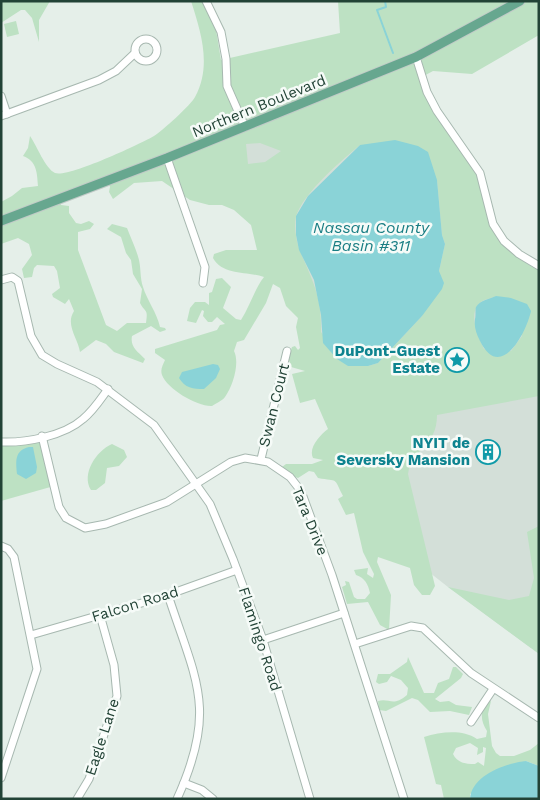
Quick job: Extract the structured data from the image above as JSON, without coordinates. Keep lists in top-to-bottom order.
{
  "streets": {
    "main road": ["Northern Boulevard"],
    "street": [
      "Swan Court",
      "Tara Drive",
      "Falcon Road",
      "Flamingo Road",
      "Eagle Lane"
    ]
  },
  "crossings": [
    ["Swan Court", "Tara Drive"],
    ["Falcon Road", "Flamingo Road"],
    ["Falcon Road", "Eagle Lane"]
  ],
  "water": ["Nassau County Basin #311"],
  "places": {
    "place": ["DuPont-Guest Estate"],
    "building": ["NYIT de Seversky Mansion"]
  }
}
